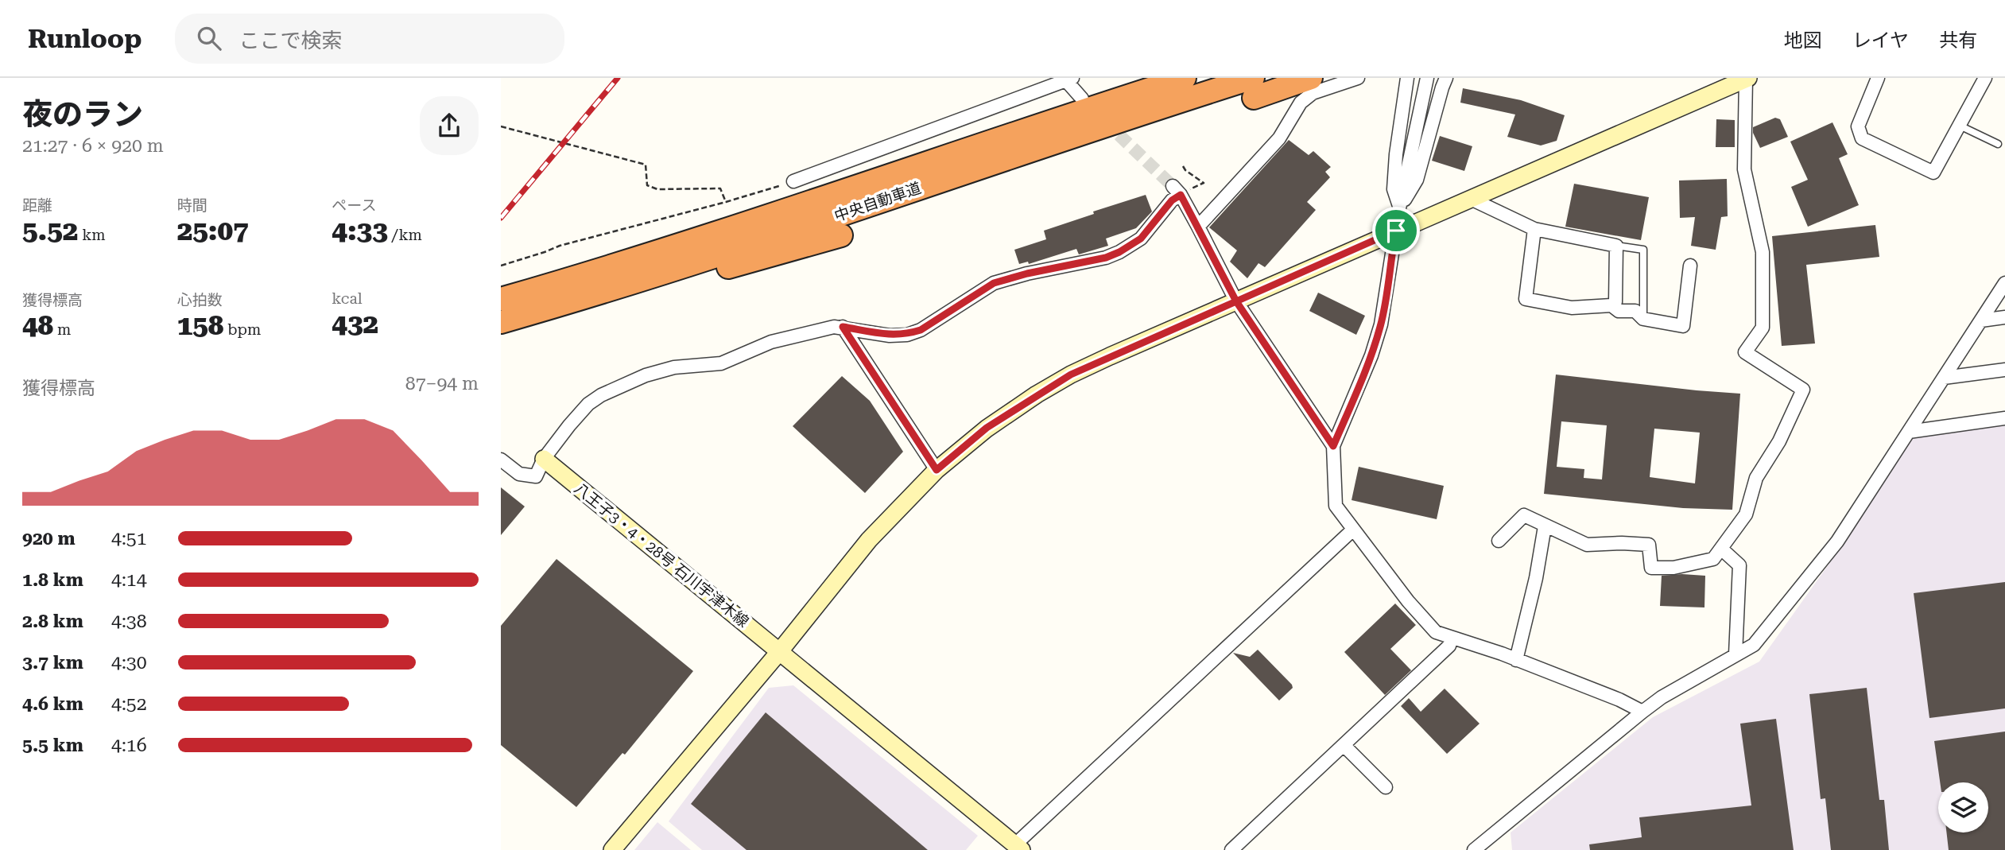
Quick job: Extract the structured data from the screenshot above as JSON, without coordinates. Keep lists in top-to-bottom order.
{
  "streets": {
    "highway": ["中央自動車道"],
    "street": ["八王子3・4・28号 石川宇津木線"]
  },
  "page": {
    "header": "Runloop",
    "search": "ここで検索",
    "nav": ["地図", "レイヤ", "共有"],
    "heading": ["夜のラン", "21:27 · 6 × 920 m"],
    "stats": [
      ["距離", "5.52 km"],
      ["時間", "25:07"],
      ["ペース", "4:33 /km"],
      ["獲得標高", "48 m"],
      ["心拍数", "158 bpm"],
      ["kcal", "432"]
    ],
    "chart": ["獲得標高", "87–94 m"],
    "list": [
      {
        "name": "920 m",
        "note": "4:51"
      },
      {
        "name": "1.8 km",
        "note": "4:14"
      },
      {
        "name": "2.8 km",
        "note": "4:38"
      },
      {
        "name": "3.7 km",
        "note": "4:30"
      },
      {
        "name": "4.6 km",
        "note": "4:52"
      },
      {
        "name": "5.5 km",
        "note": "4:16"
      }
    ]
  }
}
